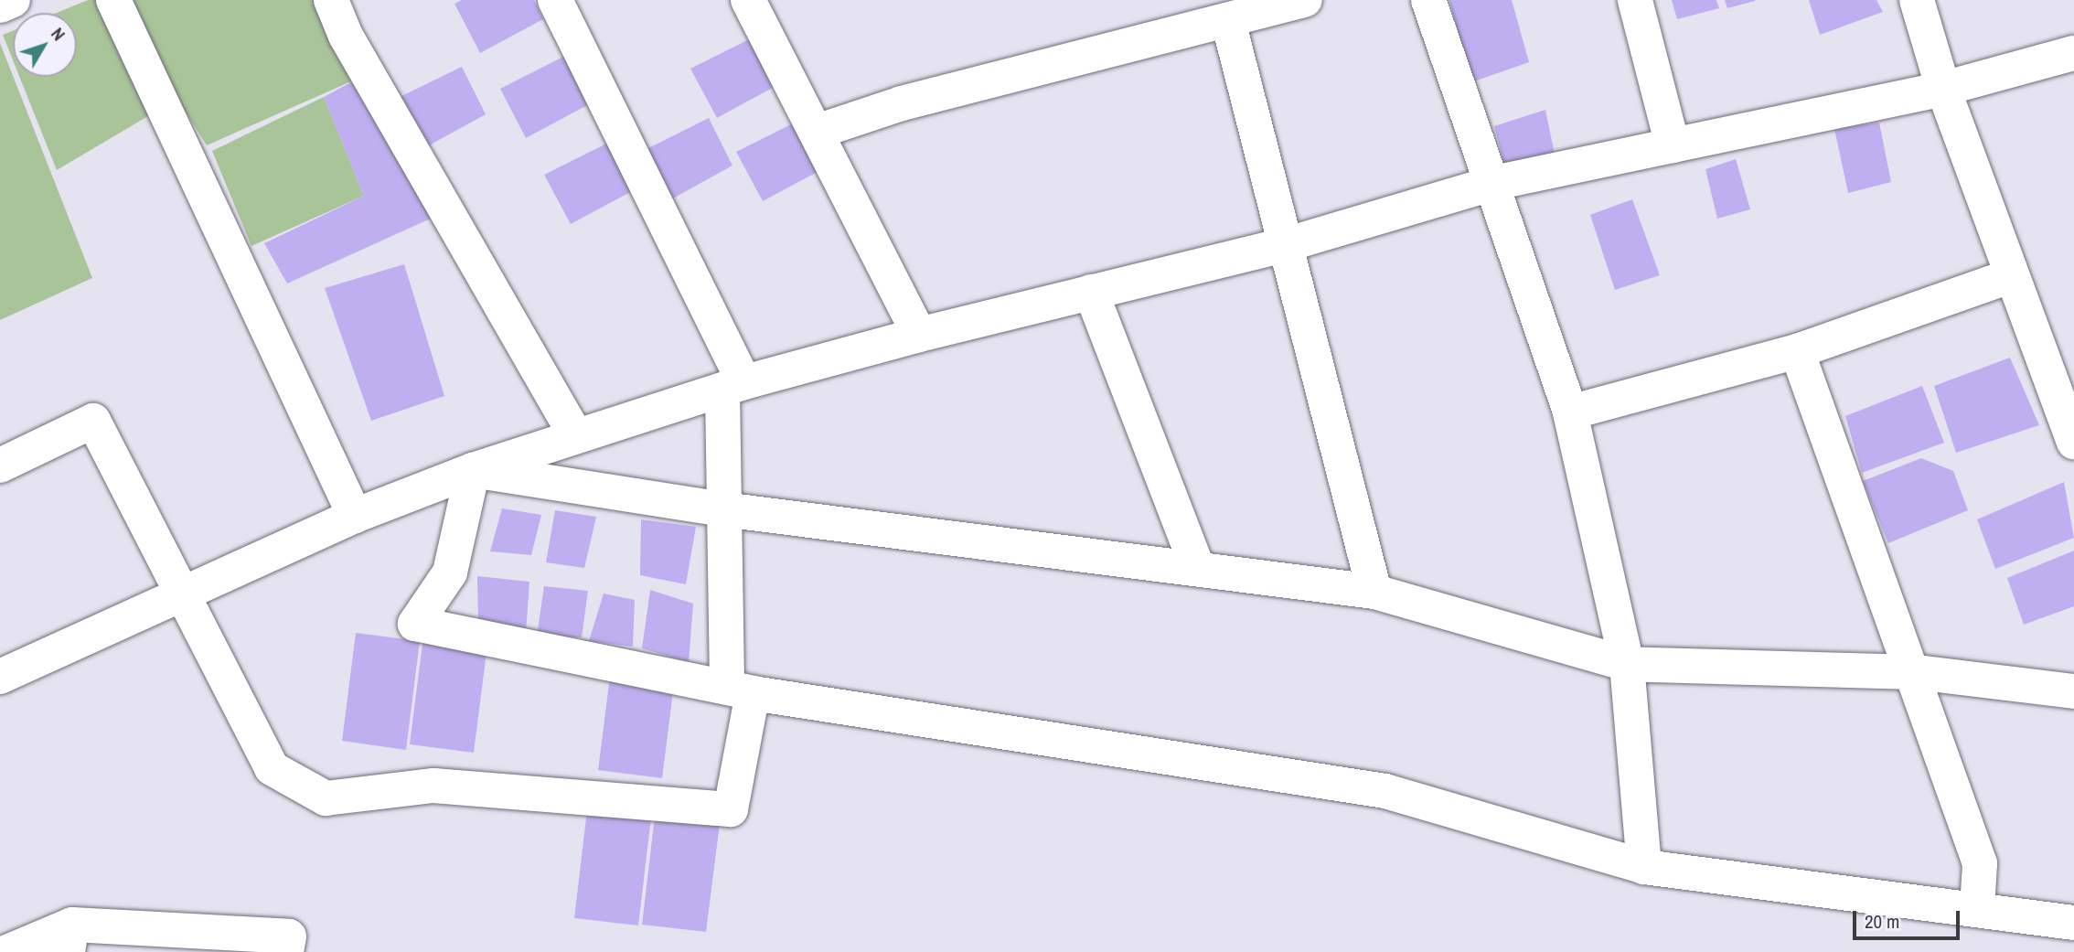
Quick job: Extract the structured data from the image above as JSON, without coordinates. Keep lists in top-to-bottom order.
{
  "scale_bar": "20 m",
  "north": "top right"
}
